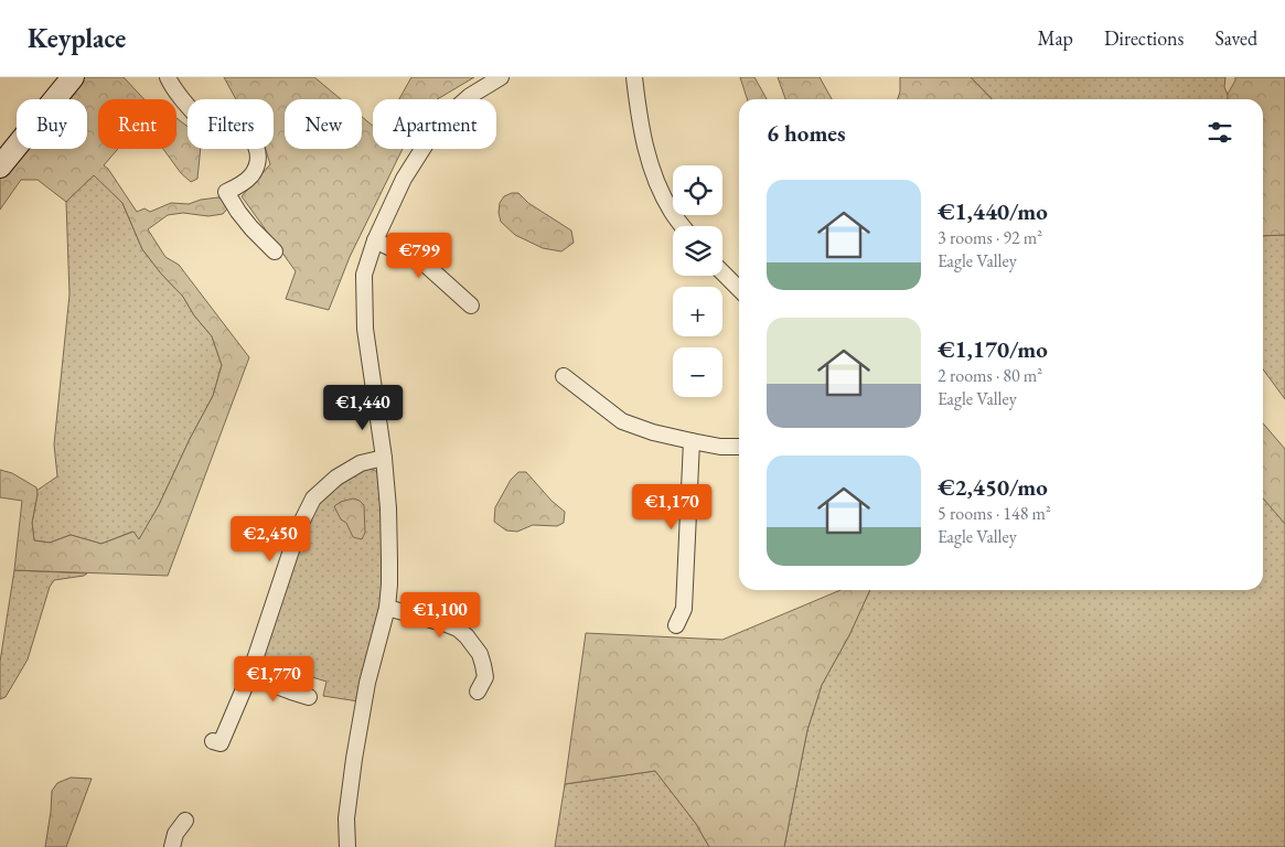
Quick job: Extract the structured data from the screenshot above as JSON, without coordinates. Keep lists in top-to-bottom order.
{
  "page": {
    "header": "Keyplace",
    "nav": ["Map", "Directions", "Saved"],
    "chip": [
      "Buy",
      "Rent",
      "Filters",
      "New",
      "Apartment"
    ],
    "heading": "6 homes",
    "map_buttons": ["+", "−"],
    "list": [
      {
        "name": "€1,440/mo",
        "note": "3 rooms · 92 m² · Eagle Valley"
      },
      {
        "name": "€1,170/mo",
        "note": "2 rooms · 80 m² · Eagle Valley"
      },
      {
        "name": "€2,450/mo",
        "note": "5 rooms · 148 m² · Eagle Valley"
      }
    ],
    "price": [
      "€799",
      "€1,440",
      "€1,170",
      "€2,450",
      "€1,100",
      "€1,770"
    ]
  }
}
